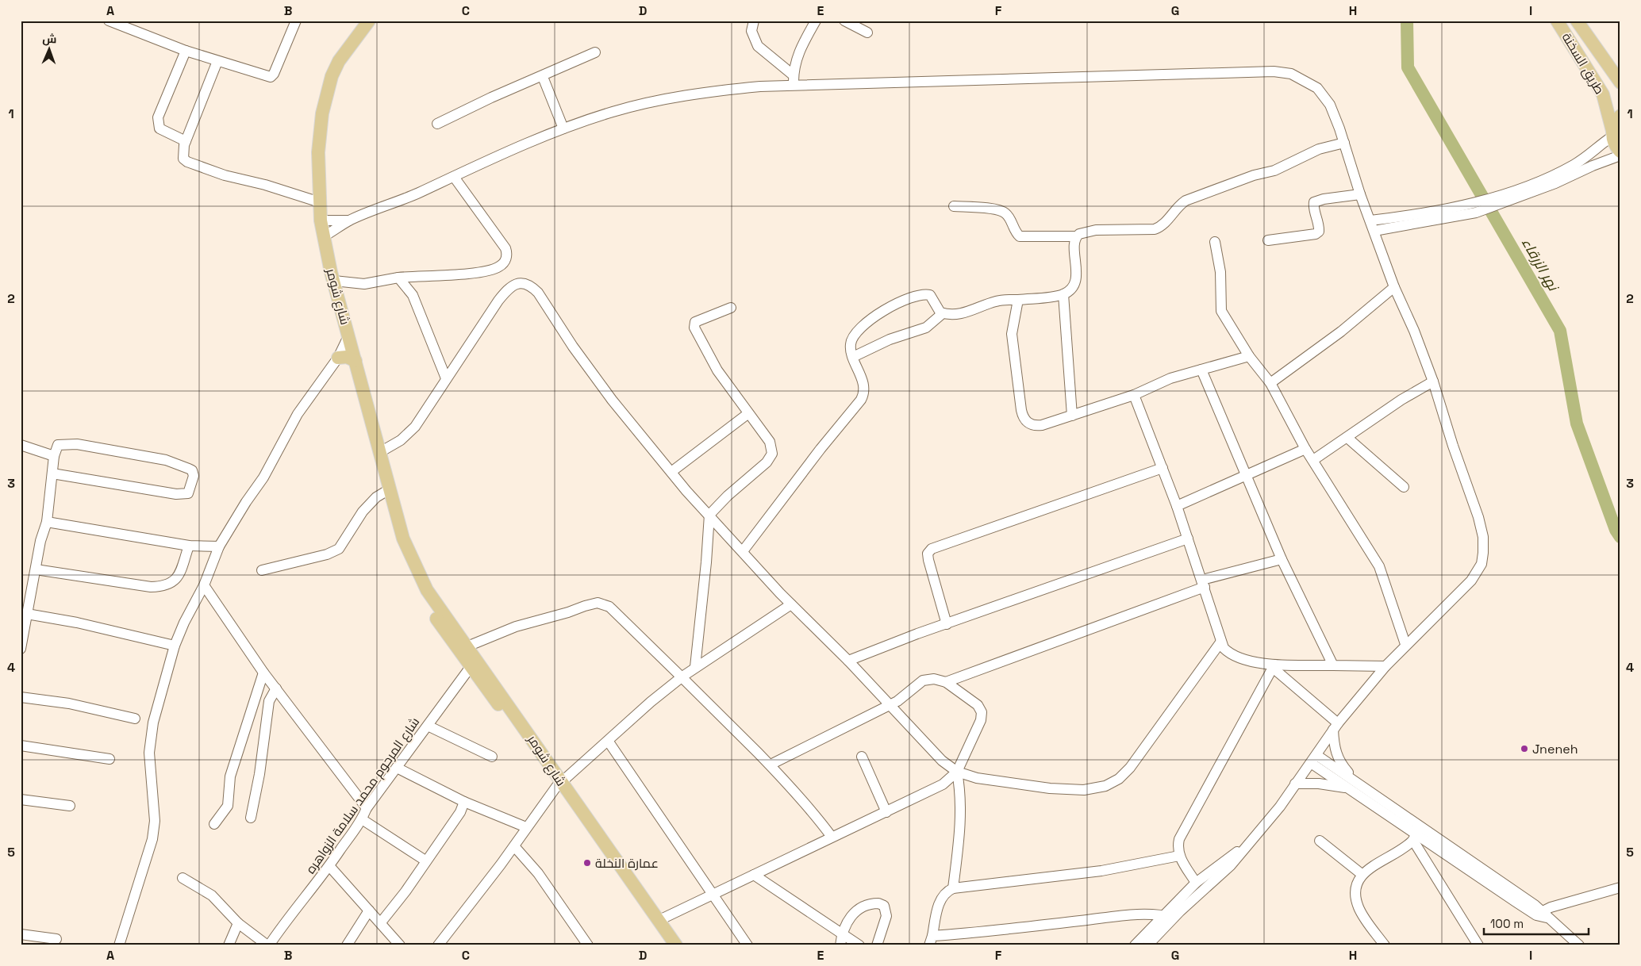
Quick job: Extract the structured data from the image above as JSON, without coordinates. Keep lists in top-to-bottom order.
{
  "streets": {
    "main road": ["طريق السخنة", "شارع شومر"],
    "street": ["شارع المرحوم محمد سلامة الزواهره"]
  },
  "crossings": [
    ["شارع شومر", "شارع المرحوم محمد سلامة الزواهره"]
  ],
  "water": ["نهر الزرقاء"],
  "places": ["Jneneh", "عمارة النخلة"],
  "scale_bar": "100 m",
  "north": "top",
  "grid": {
    "columns": [
      "A",
      "B",
      "C",
      "D",
      "E",
      "F",
      "G",
      "H",
      "I"
    ],
    "rows": [
      "1",
      "2",
      "3",
      "4",
      "5"
    ]
  }
}
